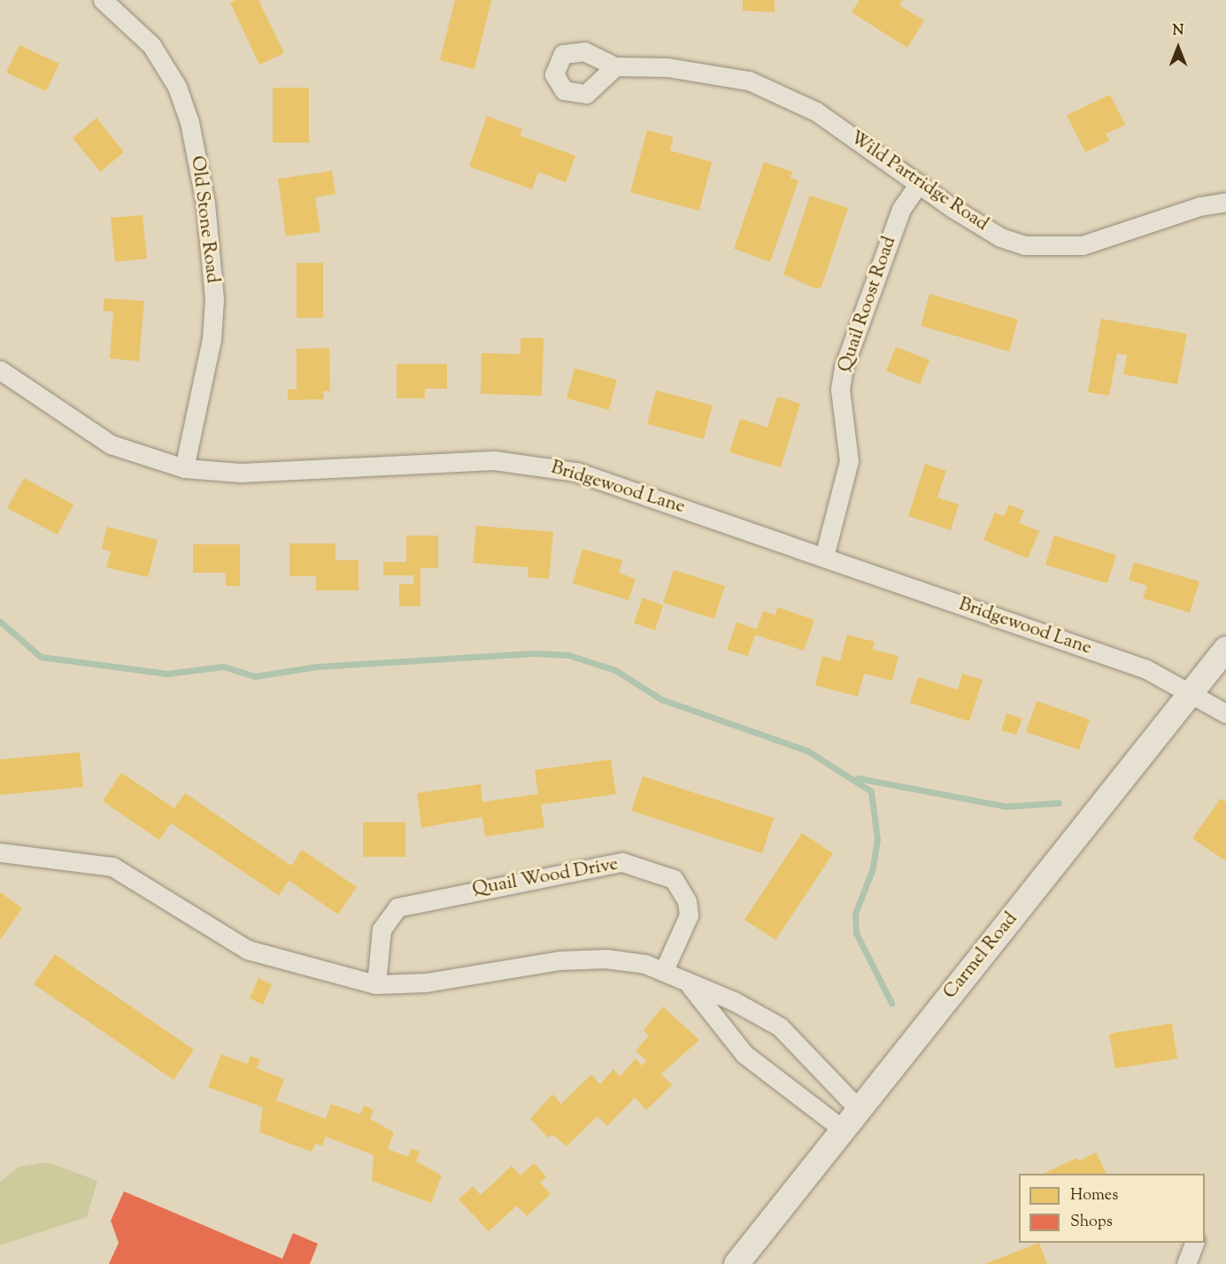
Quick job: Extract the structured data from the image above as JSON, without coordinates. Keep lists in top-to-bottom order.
{
  "streets": {
    "main road": ["Carmel Road"],
    "street": [
      "Wild Partridge Road",
      "Old Stone Road",
      "Quail Roost Road",
      "Bridgewood Lane",
      "Quail Wood Drive"
    ]
  },
  "crossings": [
    ["Wild Partridge Road", "Quail Roost Road"],
    ["Old Stone Road", "Bridgewood Lane"],
    ["Quail Roost Road", "Bridgewood Lane"],
    ["Bridgewood Lane", "Carmel Road"]
  ],
  "legend": ["Homes", "Shops"],
  "north": "top"
}
